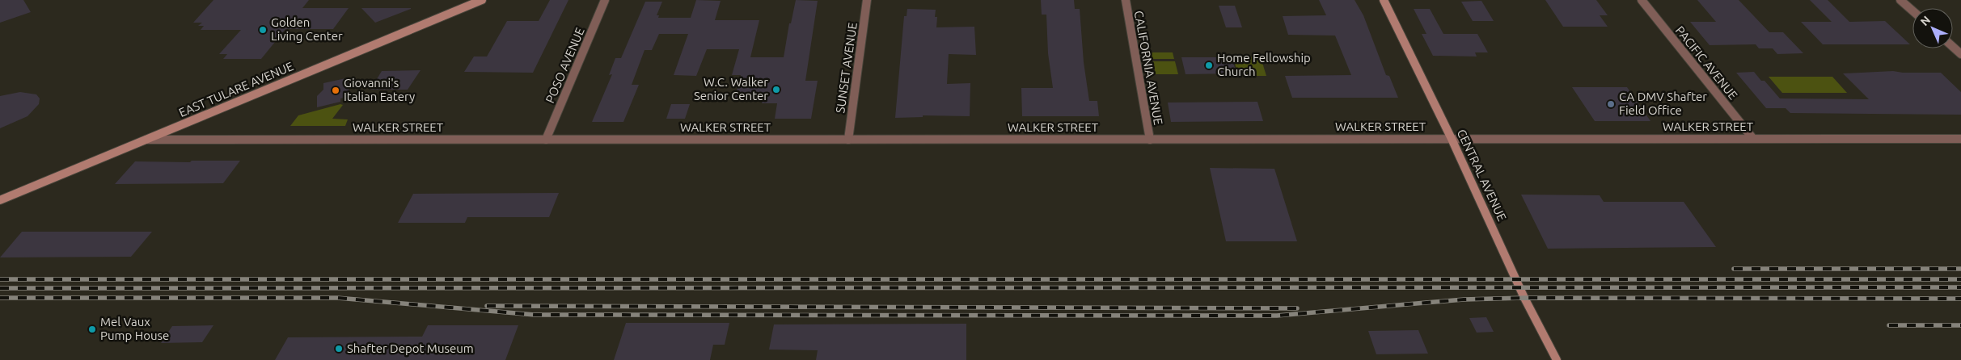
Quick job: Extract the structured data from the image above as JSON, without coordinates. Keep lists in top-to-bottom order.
{
  "streets": {
    "street": [
      "PACIFIC AVENUE",
      "POSO AVENUE",
      "SUNSET AVENUE",
      "CALIFORNIA AVENUE",
      "EAST TULARE AVENUE",
      "WALKER STREET",
      "CENTRAL AVENUE"
    ]
  },
  "crossings": [
    ["PACIFIC AVENUE", "WALKER STREET"],
    ["POSO AVENUE", "WALKER STREET"],
    ["SUNSET AVENUE", "WALKER STREET"],
    ["CALIFORNIA AVENUE", "WALKER STREET"],
    ["EAST TULARE AVENUE", "WALKER STREET"],
    ["WALKER STREET", "CENTRAL AVENUE"]
  ],
  "places": [
    "Golden Living Center",
    "Home Fellowship Church",
    "W.C. Walker Senior Center",
    "Giovanni's Italian Eatery",
    "CA DMV Shafter Field Office",
    "Mel Vaux Pump House",
    "Shafter Depot Museum"
  ],
  "north": "top left"
}
